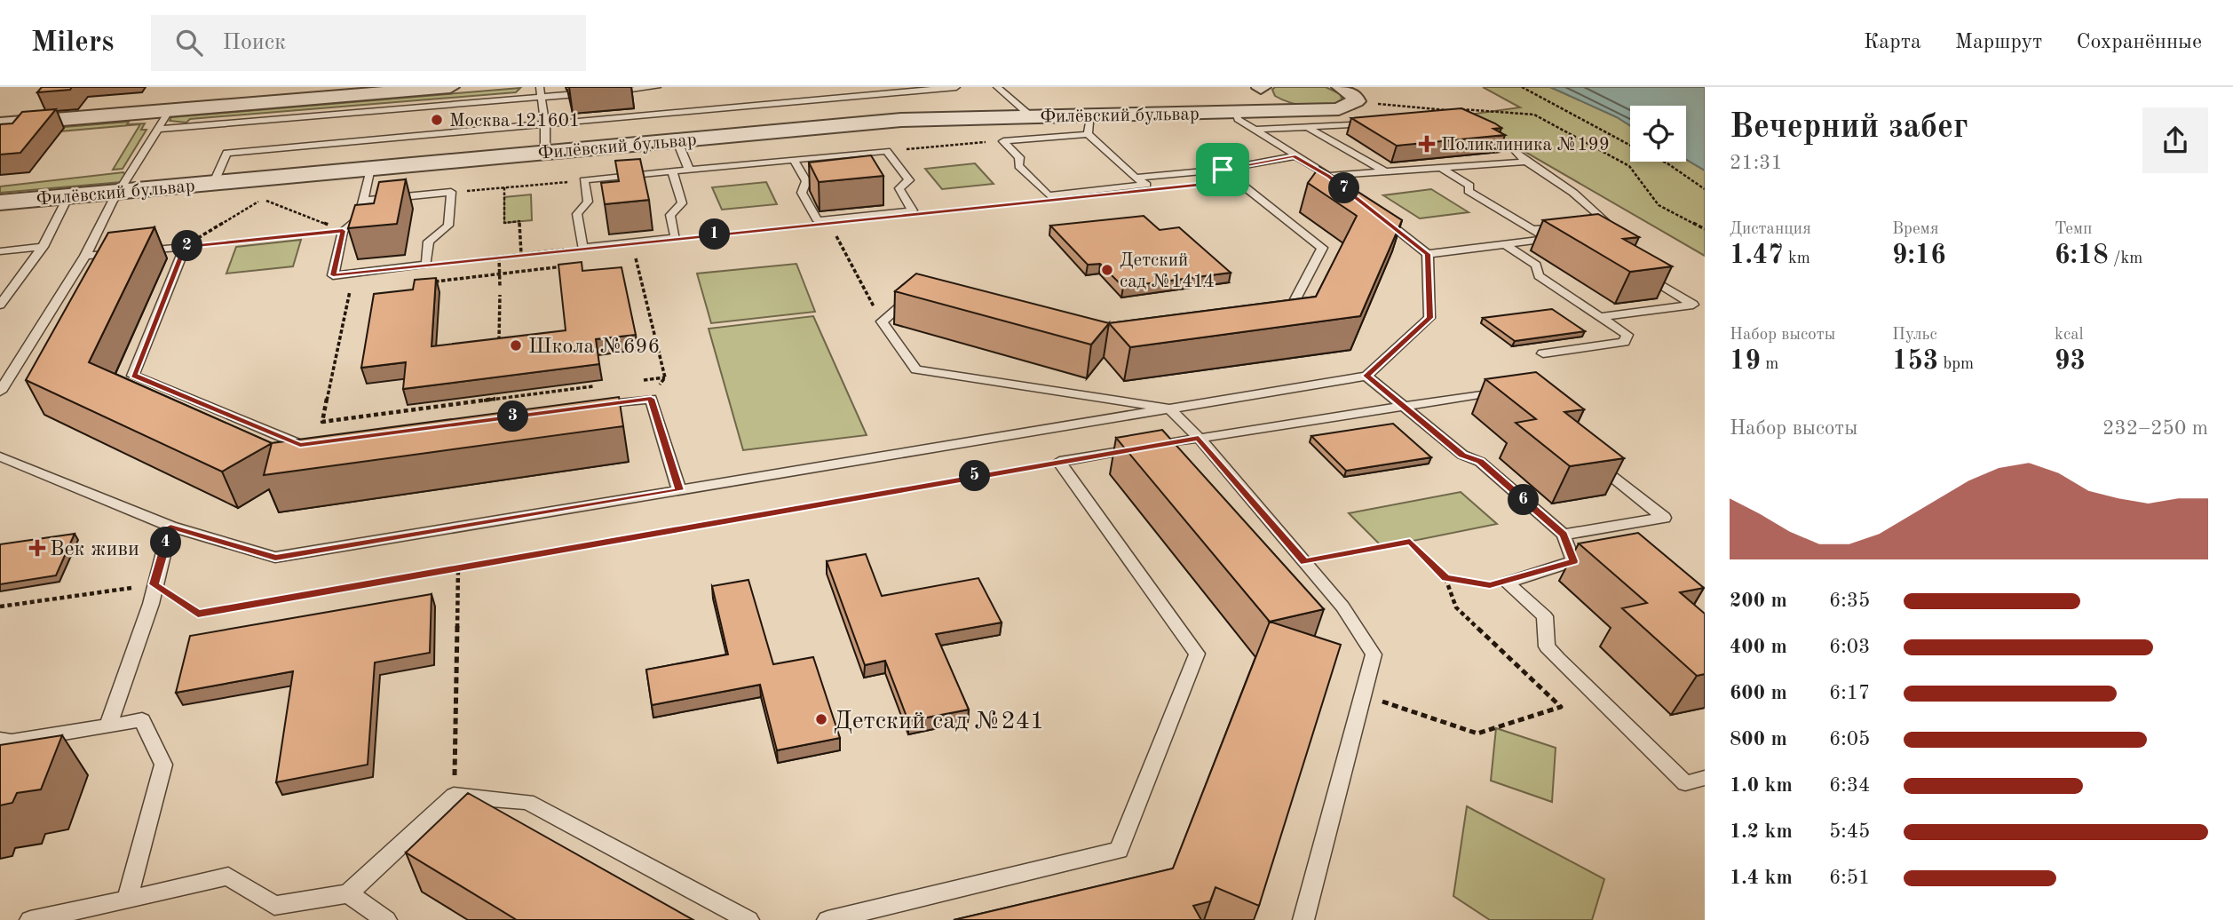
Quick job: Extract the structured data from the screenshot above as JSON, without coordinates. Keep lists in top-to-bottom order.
{
  "streets": {
    "street": ["Филёвский бульвар"]
  },
  "places": {
    "other": [
      "Москва 121601",
      "Детский сад №1414",
      "Школа №696",
      "Детский сад №241"
    ],
    "health": ["Поликлиника №199", "Век живи"]
  },
  "page": {
    "header": "Milers",
    "search": "Поиск",
    "nav": ["Карта", "Маршрут", "Сохранённые"],
    "heading": ["Вечерний забег", "21:31"],
    "pins": [
      "7",
      "1",
      "2",
      "3",
      "5",
      "6",
      "4"
    ],
    "stats": [
      ["Дистанция", "1.47 km"],
      ["Время", "9:16"],
      ["Темп", "6:18 /km"],
      ["Набор высоты", "19 m"],
      ["Пульс", "153 bpm"],
      ["kcal", "93"]
    ],
    "chart": ["Набор высоты", "232–250 m"],
    "list": [
      {
        "name": "200 m",
        "note": "6:35"
      },
      {
        "name": "400 m",
        "note": "6:03"
      },
      {
        "name": "600 m",
        "note": "6:17"
      },
      {
        "name": "800 m",
        "note": "6:05"
      },
      {
        "name": "1.0 km",
        "note": "6:34"
      },
      {
        "name": "1.2 km",
        "note": "5:45"
      },
      {
        "name": "1.4 km",
        "note": "6:51"
      }
    ]
  }
}
